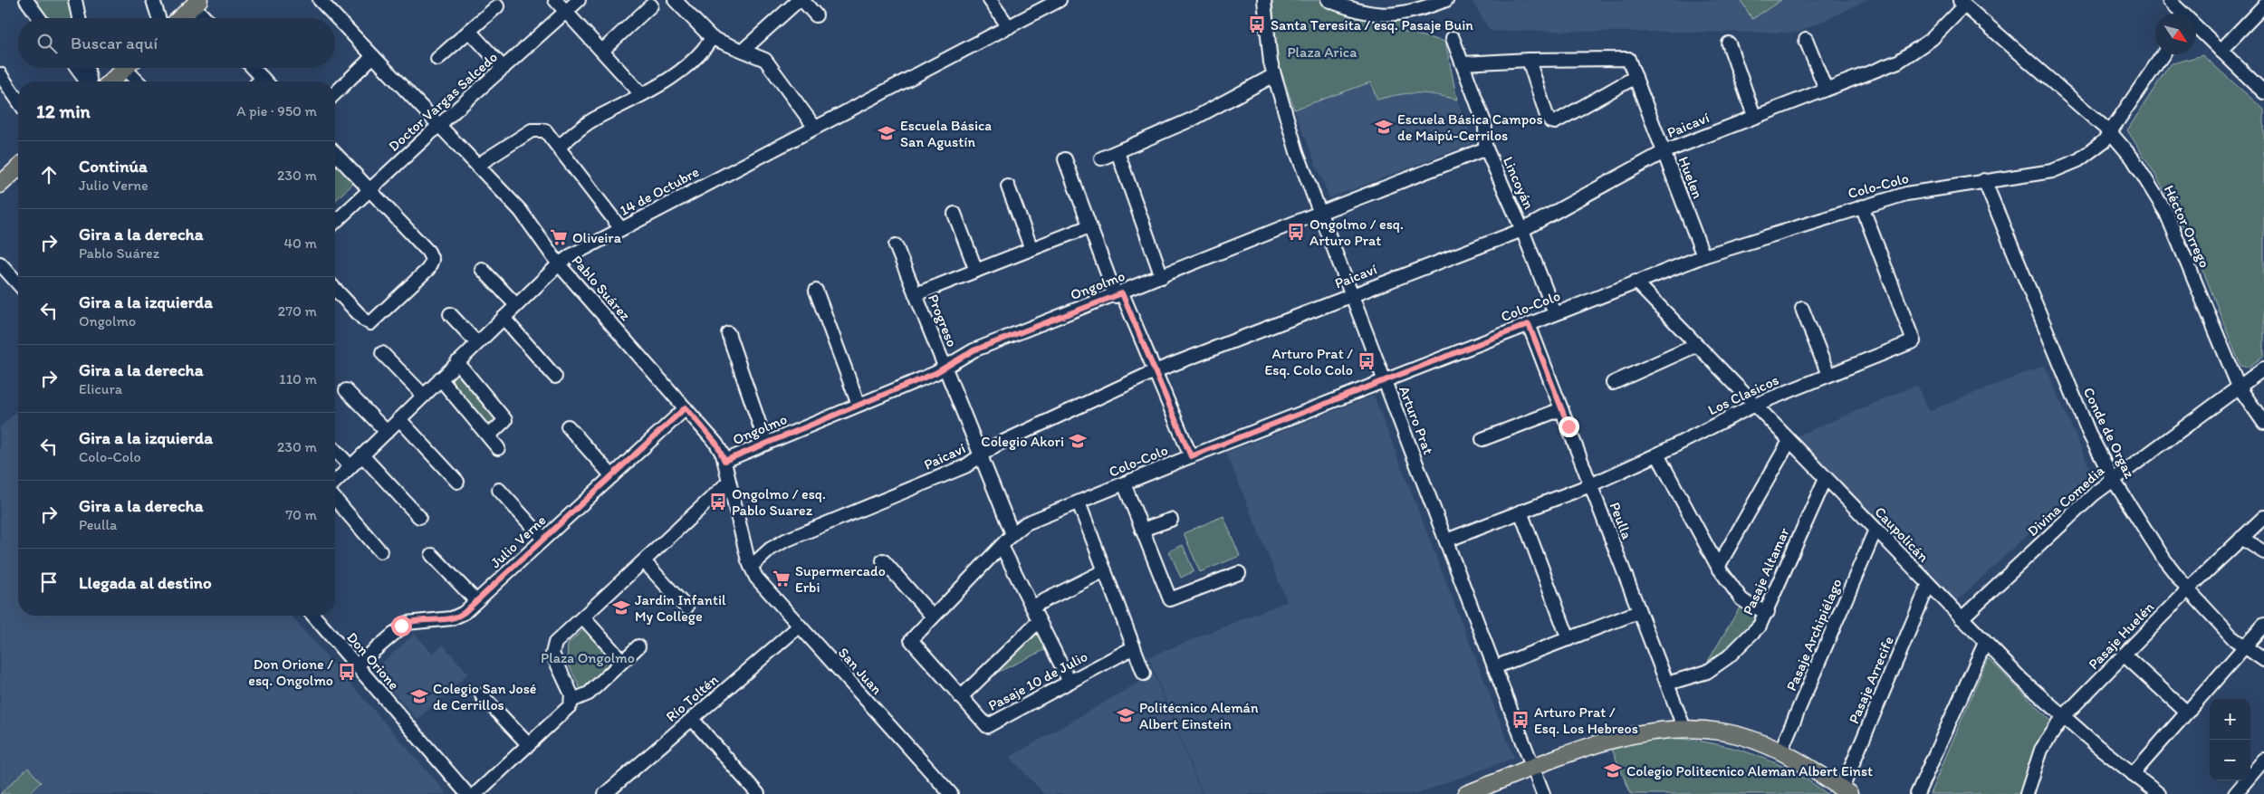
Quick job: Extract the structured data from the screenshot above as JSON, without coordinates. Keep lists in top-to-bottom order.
{
  "streets": {
    "street": [
      "Doctor Vargas Salcedo",
      "Paicaví",
      "Huelen",
      "Lincoyán",
      "Colo-Colo",
      "14 de Octubre",
      "Héctor Orrego",
      "Ongolmo",
      "Pablo Suárez",
      "Progreso",
      "Los Clasicos",
      "Arturo Prat",
      "Conde de Orgaz",
      "Divina Comedia",
      "Peulla",
      "Caupolicán",
      "Julio Verne",
      "Pasaje Altamar",
      "Pasaje Archipiélago",
      "Pasaje Huelén",
      "Don Orione",
      "San Juan",
      "Pasaje Arrecife",
      "Pasaje 10 de Julio",
      "Río Toltén"
    ]
  },
  "crossings": [
    ["Doctor Vargas Salcedo", "Pablo Suárez"],
    ["Paicaví", "Huelen"],
    ["Paicaví", "Lincoyán"],
    ["Paicaví", "Héctor Orrego"],
    ["Paicaví", "Pablo Suárez"],
    ["Paicaví", "Progreso"],
    ["Paicaví", "Arturo Prat"],
    ["Paicaví", "San Juan"],
    ["Huelen", "Colo-Colo"],
    ["Lincoyán", "Colo-Colo"],
    ["Lincoyán", "Ongolmo"],
    ["Colo-Colo", "Héctor Orrego"],
    ["Colo-Colo", "Progreso"],
    ["Colo-Colo", "Los Clasicos"],
    ["Colo-Colo", "Arturo Prat"],
    ["Colo-Colo", "Conde de Orgaz"],
    ["Colo-Colo", "Peulla"],
    ["Colo-Colo", "Caupolicán"],
    ["Colo-Colo", "Pasaje 10 de Julio"],
    ["14 de Octubre", "Pablo Suárez"],
    ["Héctor Orrego", "Divina Comedia"],
    ["Ongolmo", "Pablo Suárez"],
    ["Ongolmo", "Progreso"],
    ["Ongolmo", "Arturo Prat"],
    ["Pablo Suárez", "Julio Verne"],
    ["Pablo Suárez", "San Juan"],
    ["Los Clasicos", "Arturo Prat"],
    ["Los Clasicos", "Peulla"],
    ["Los Clasicos", "Caupolicán"],
    ["Conde de Orgaz", "Divina Comedia"],
    ["Conde de Orgaz", "Pasaje Huelén"],
    ["Divina Comedia", "Caupolicán"],
    ["Peulla", "Pasaje Altamar"],
    ["Caupolicán", "Pasaje Altamar"],
    ["Caupolicán", "Pasaje Archipiélago"],
    ["Caupolicán", "Pasaje Huelén"],
    ["Caupolicán", "Pasaje Arrecife"],
    ["Julio Verne", "Don Orione"],
    ["San Juan", "Río Toltén"]
  ],
  "parks": ["Plaza Arica", "Plaza Ongolmo"],
  "places": {
    "bus stop": [
      "Santa Teresita / esq. Pasaje Buin",
      "Ongolmo / esq. Arturo Prat",
      "Arturo Prat / Esq. Colo Colo",
      "Ongolmo / esq. Pablo Suarez",
      "Don Orione / esq. Ongolmo",
      "Arturo Prat / Esq. Los Hebreos"
    ],
    "school or university": [
      "Escuela Básica Campos de Maipú-Cerrilos",
      "Escuela Básica San Agustín",
      "Colegio Akori",
      "Jardin Infantil My College",
      "Colegio San José de Cerrillos",
      "Politécnico Alemán Albert Einstein",
      "Colegio Politecnico Aleman Albert Einst"
    ],
    "supermarket": ["Oliveira", "Supermercado Erbi"]
  },
  "north": "bottom right",
  "page": {
    "search": "Buscar aquí",
    "heading": ["12 min", "A pie · 950 m"],
    "list": [
      ["Continúa", "Julio Verne", "230 m"],
      ["Gira a la derecha", "Pablo Suárez", "40 m"],
      ["Gira a la izquierda", "Ongolmo", "270 m"],
      ["Gira a la derecha", "Elicura", "110 m"],
      ["Gira a la izquierda", "Colo-Colo", "230 m"],
      ["Gira a la derecha", "Peulla", "70 m"],
      "Llegada al destino"
    ],
    "map_buttons": ["+", "−"]
  }
}
